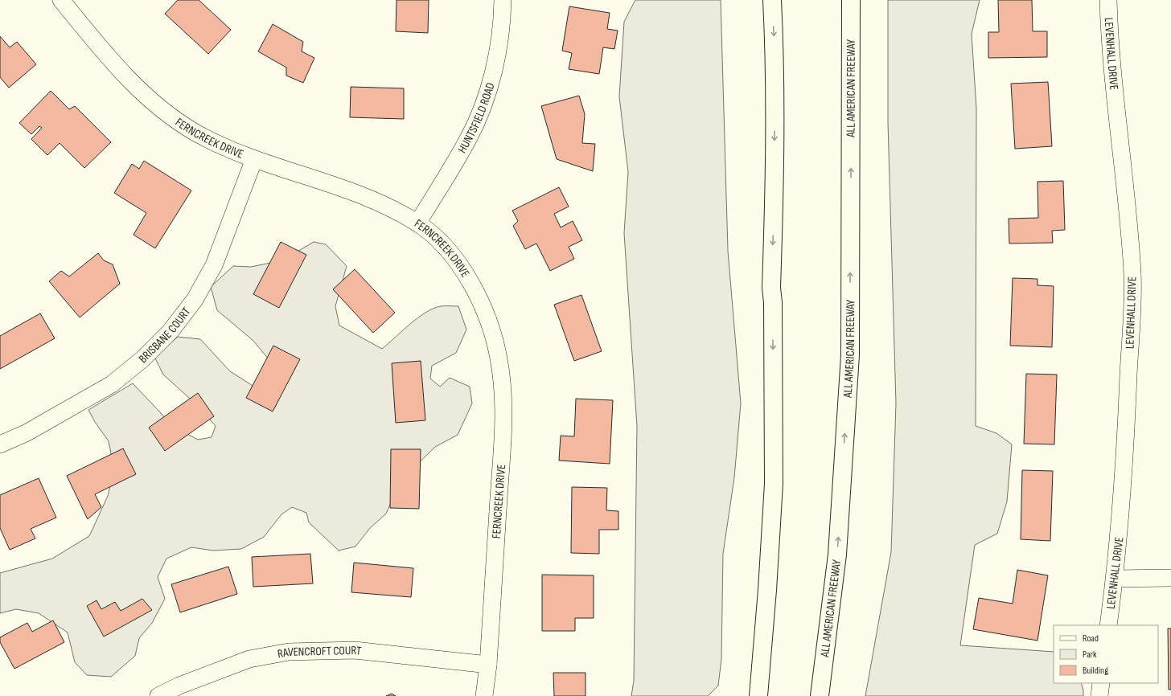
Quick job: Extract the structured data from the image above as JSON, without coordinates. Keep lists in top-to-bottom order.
{
  "streets": {
    "highway": ["ALL AMERICAN FREEWAY"],
    "street": [
      "LEVENHALL DRIVE",
      "HUNTSFIELD ROAD",
      "FERNCREEK DRIVE",
      "BRISBANE COURT",
      "RAVENCROFT COURT"
    ]
  },
  "crossings": [
    ["HUNTSFIELD ROAD", "FERNCREEK DRIVE"],
    ["FERNCREEK DRIVE", "BRISBANE COURT"],
    ["FERNCREEK DRIVE", "RAVENCROFT COURT"]
  ],
  "legend": ["Road", "Park", "Building"]
}
